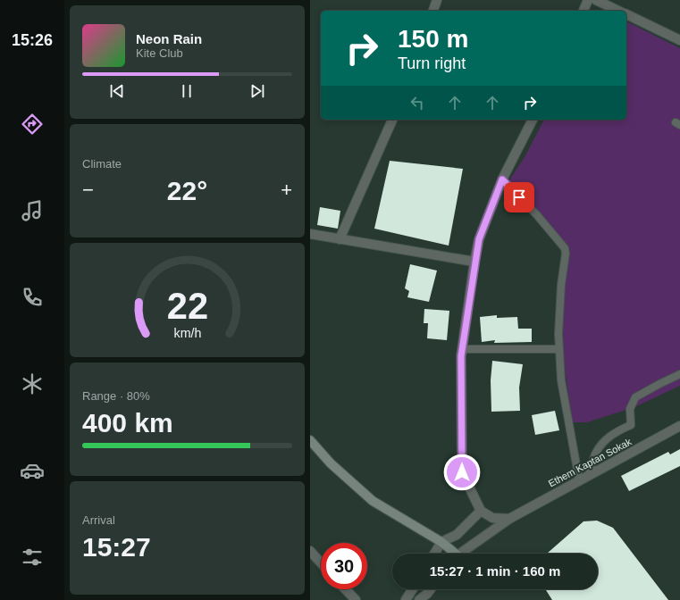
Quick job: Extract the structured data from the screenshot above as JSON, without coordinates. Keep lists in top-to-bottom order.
{
  "streets": {
    "street": ["Ethem Kaptan Sokak"]
  },
  "page": {
    "tabs": "15:26",
    "turn": ["150 m", "Turn right"],
    "song": ["Neon Rain", "Kite Club"],
    "tile": [
      "Climate",
      ["Range · 80%", "400 km"],
      ["Arrival", "15:27"]
    ],
    "heat": ["−", "22°", "+"],
    "limit": "30",
    "trip": "15:27 · 1 min · 160 m",
    "gauge": ["22", "km/h"]
  }
}
